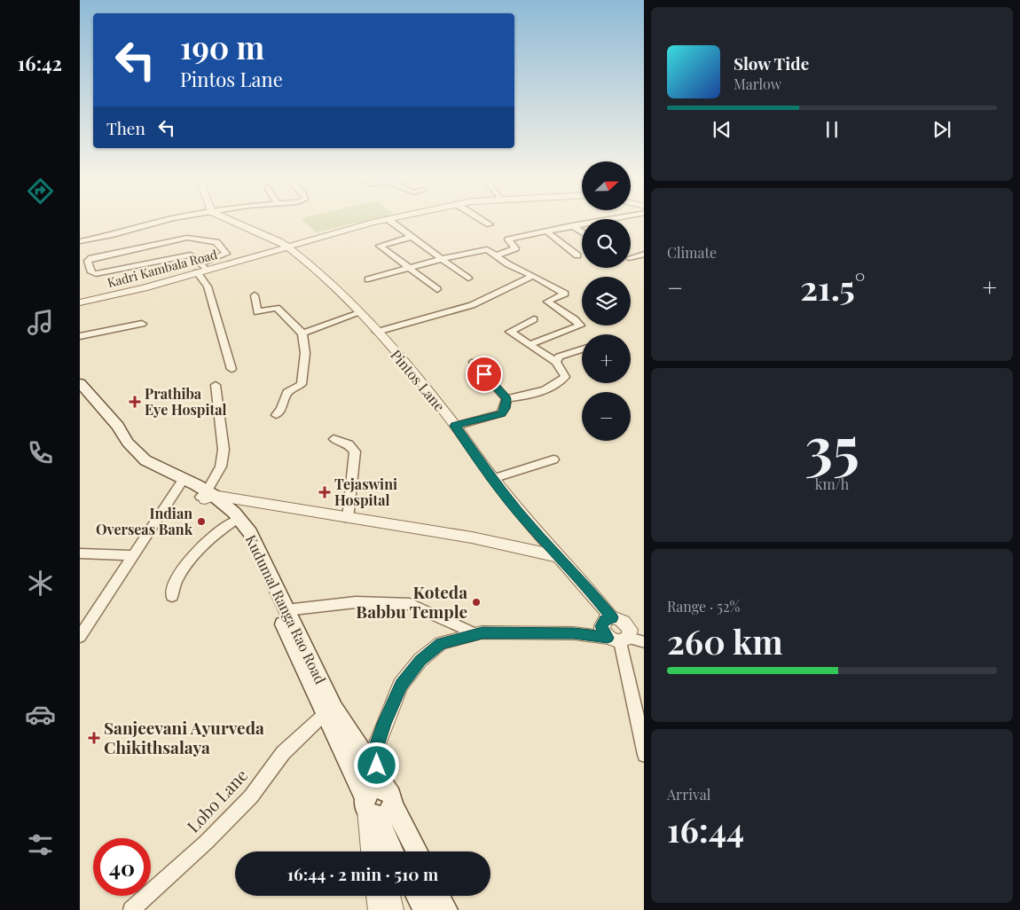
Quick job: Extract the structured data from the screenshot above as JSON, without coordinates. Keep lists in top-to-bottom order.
{
  "streets": {
    "main road": ["Kudumal Ranga Rao Road"],
    "street": ["Kadri Kambala Road", "Pintos Lane", "Lobo Lane"]
  },
  "crossings": [
    ["Kadri Kambala Road", "Pintos Lane"]
  ],
  "places": {
    "health": ["Prathiba Eye Hospital", "Tejaswini Hospital", "Sanjeevani Ayurveda Chikithsalaya"],
    "other": ["Indian Overseas Bank", "Koteda Babbu Temple"]
  },
  "north": "right",
  "page": {
    "tabs": "16:42",
    "turn": ["190 m", "Pintos Lane"],
    "song": ["Slow Tide", "Marlow"],
    "then": "Then",
    "map_buttons": ["+", "−"],
    "tile": [
      "Climate",
      ["35", "km/h"],
      ["Range · 52%", "260 km"],
      ["Arrival", "16:44"]
    ],
    "heat": ["−", "21.5°", "+"],
    "limit": "40",
    "trip": "16:44 · 2 min · 510 m"
  }
}
